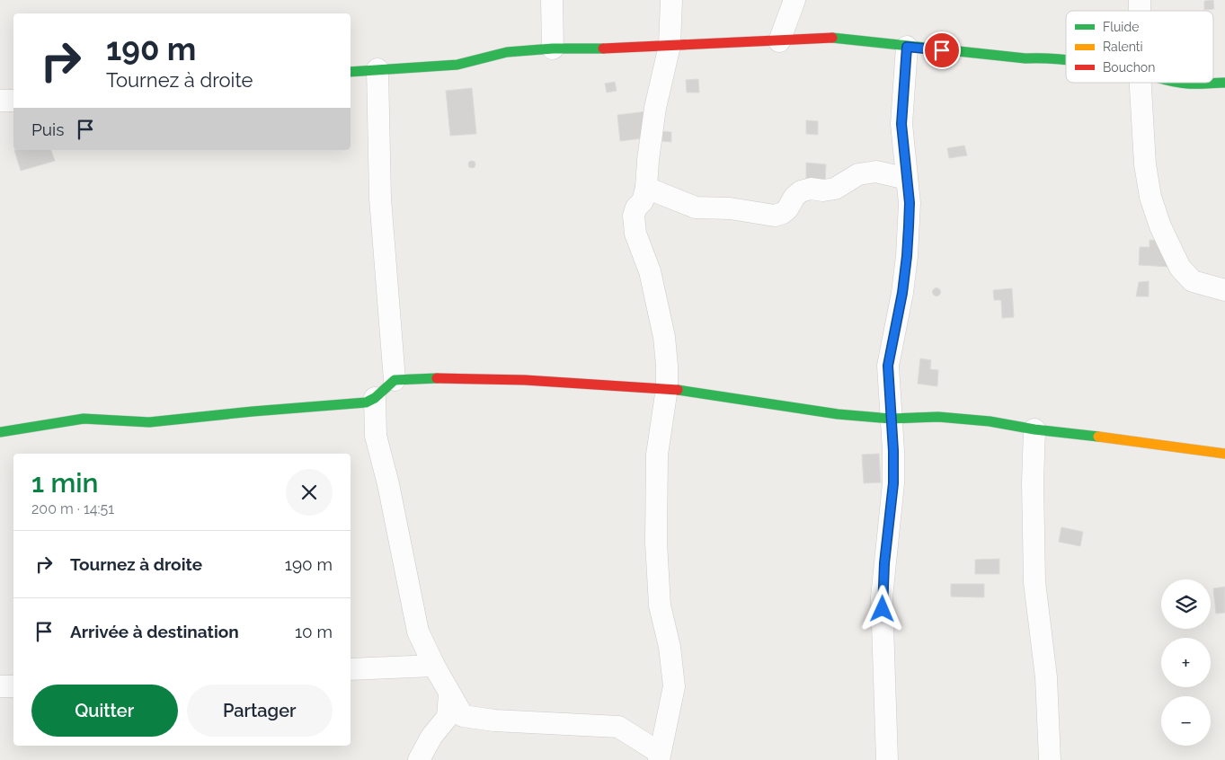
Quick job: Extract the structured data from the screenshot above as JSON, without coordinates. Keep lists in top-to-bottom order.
{
  "legend": ["Fluide", "Ralenti", "Bouchon"],
  "page": {
    "turn": ["190 m", "Tournez à droite"],
    "then": "Puis",
    "heading": ["1 min", "200 m · 14:51"],
    "list": [
      {
        "name": "Tournez à droite",
        "value": "190 m"
      },
      {
        "name": "Arrivée à destination",
        "value": "10 m"
      }
    ],
    "map_buttons": ["+", "−"],
    "buttons": ["Quitter", "Partager"]
  }
}
